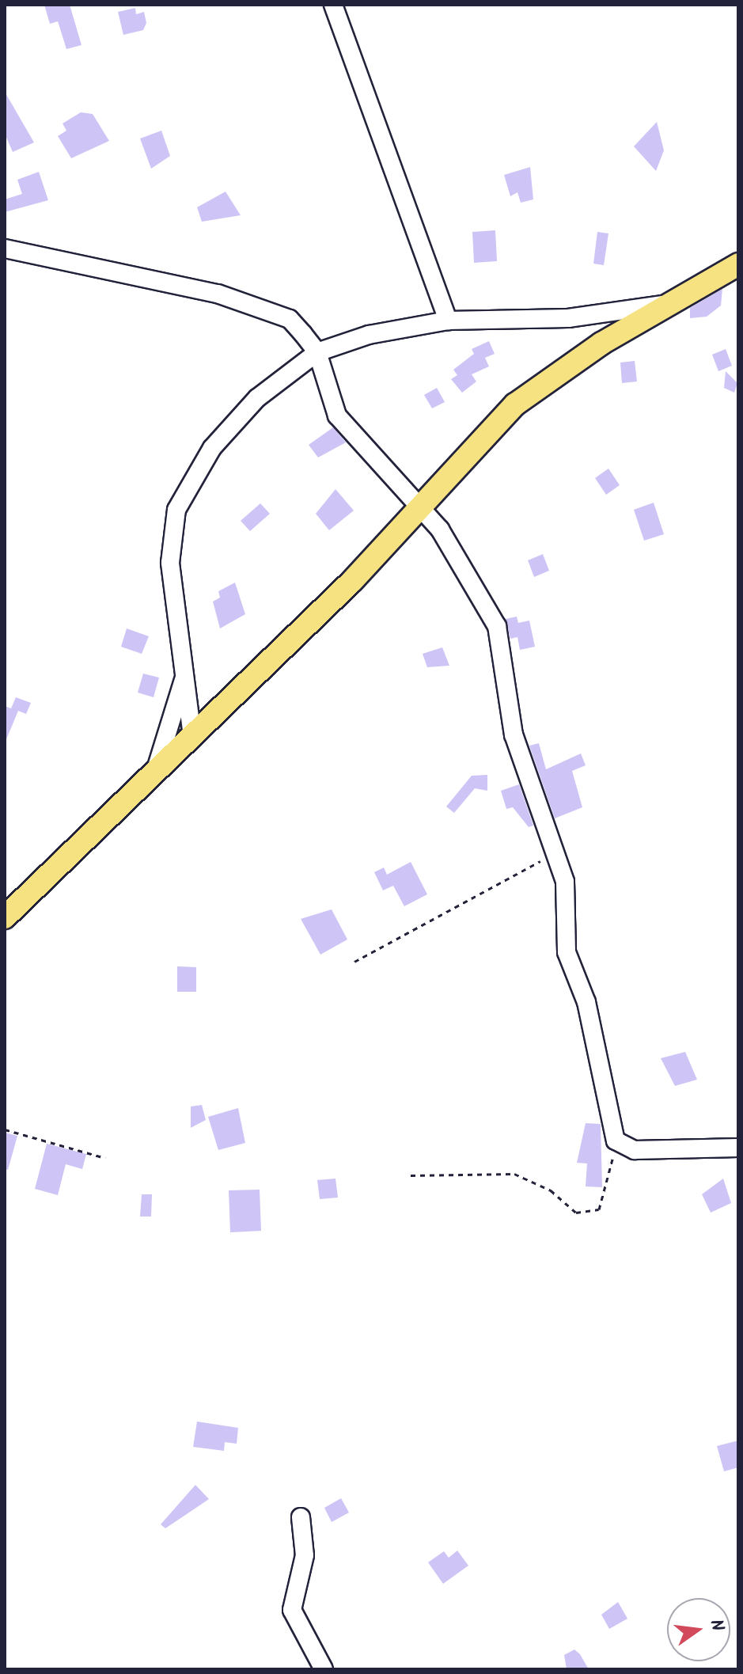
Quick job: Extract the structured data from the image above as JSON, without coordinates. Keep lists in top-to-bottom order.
{
  "north": "right"
}
